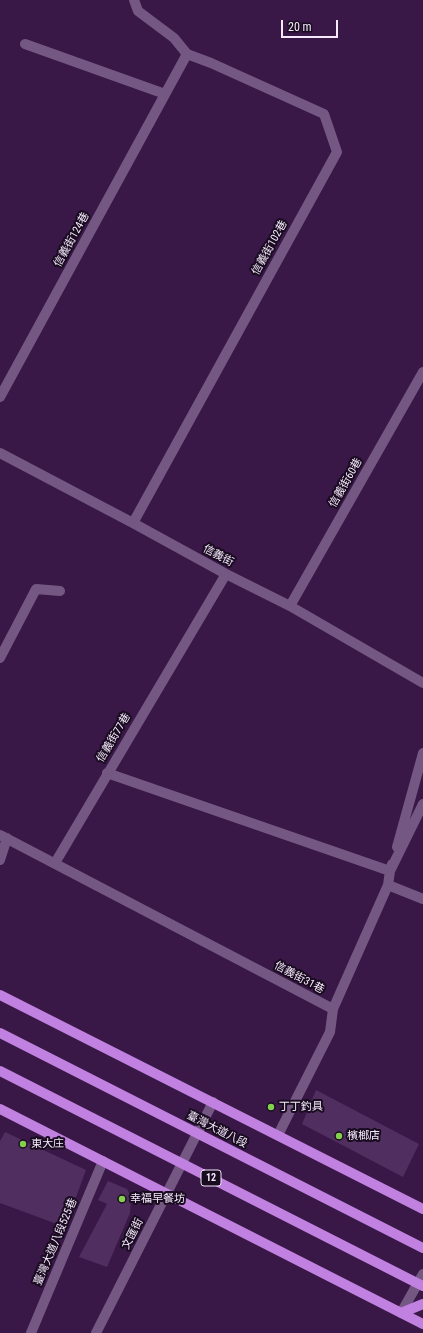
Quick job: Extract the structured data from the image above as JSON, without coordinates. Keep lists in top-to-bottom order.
{
  "streets": {
    "main road": ["臺灣大道八段", "12"],
    "street": [
      "信義街124巷",
      "信義街102巷",
      "信義街60巷",
      "信義街",
      "信義街77巷",
      "信義街31巷",
      "文匯街",
      "臺灣大道八段525巷"
    ]
  },
  "crossings": [
    ["信義街124巷", "信義街102巷"],
    ["信義街102巷", "信義街"],
    ["信義街60巷", "信義街"],
    ["信義街", "信義街77巷"],
    ["信義街77巷", "信義街31巷"],
    ["臺灣大道八段", "文匯街"],
    ["12", "文匯街"]
  ],
  "places": [
    "丁丁釣具",
    "檳榔店",
    "東大庄",
    "幸福早餐坊"
  ],
  "scale_bar": "20 m"
}
